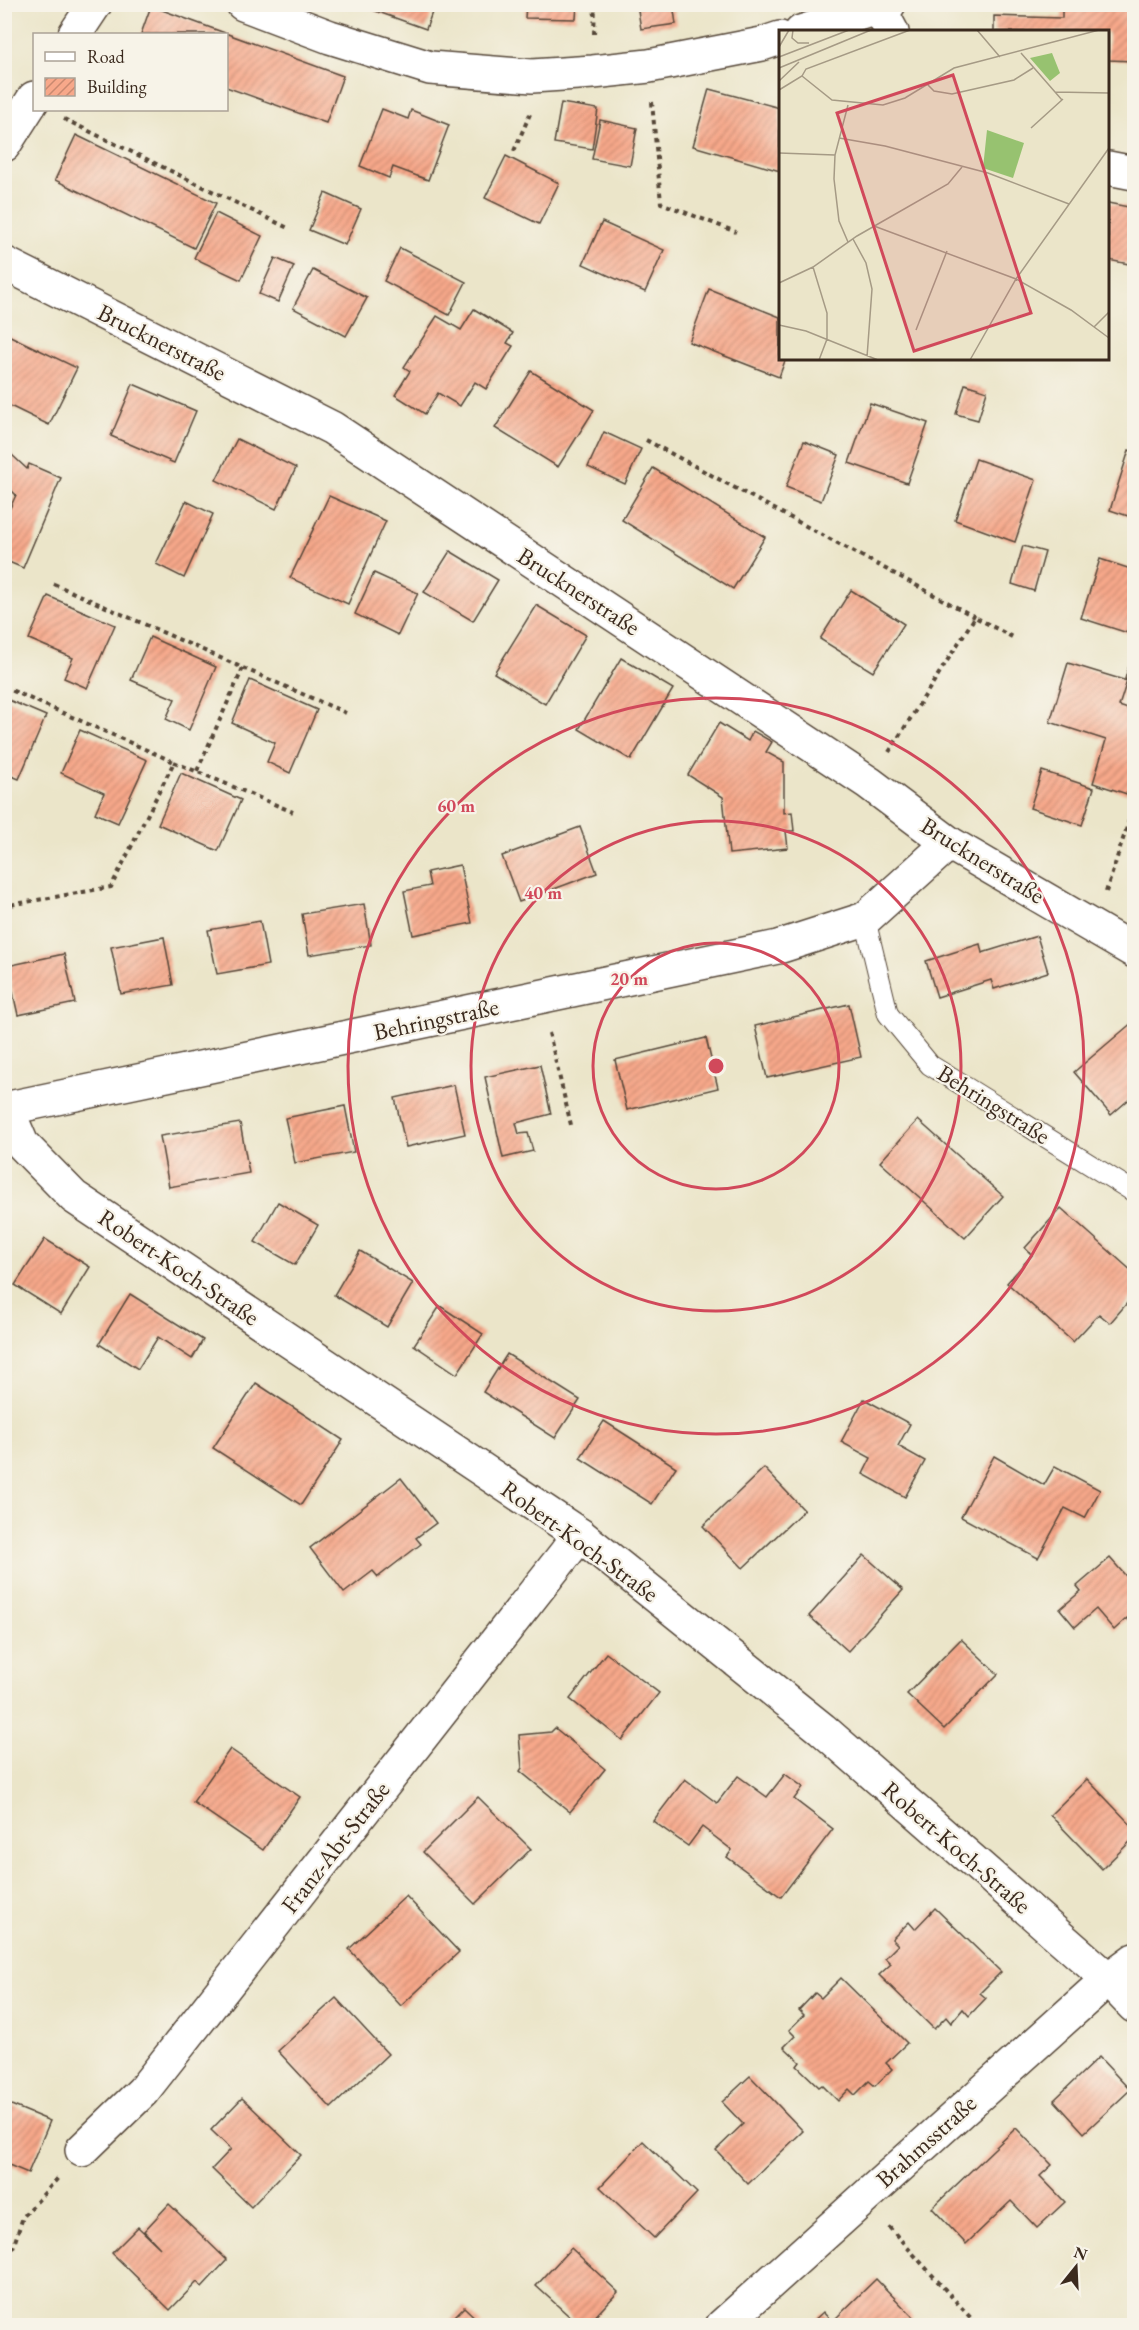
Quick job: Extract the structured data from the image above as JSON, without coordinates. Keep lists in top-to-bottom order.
{
  "streets": {
    "street": [
      "Brucknerstraße",
      "Behringstraße",
      "Robert-Koch-Straße",
      "Franz-Abt-Straße",
      "Brahmsstraße"
    ]
  },
  "crossings": [
    ["Brucknerstraße", "Behringstraße"],
    ["Behringstraße", "Robert-Koch-Straße"],
    ["Robert-Koch-Straße", "Franz-Abt-Straße"],
    ["Robert-Koch-Straße", "Brahmsstraße"]
  ],
  "legend": ["Road", "Building"],
  "north": "top",
  "rings": ["60 m", "40 m", "20 m"]
}
